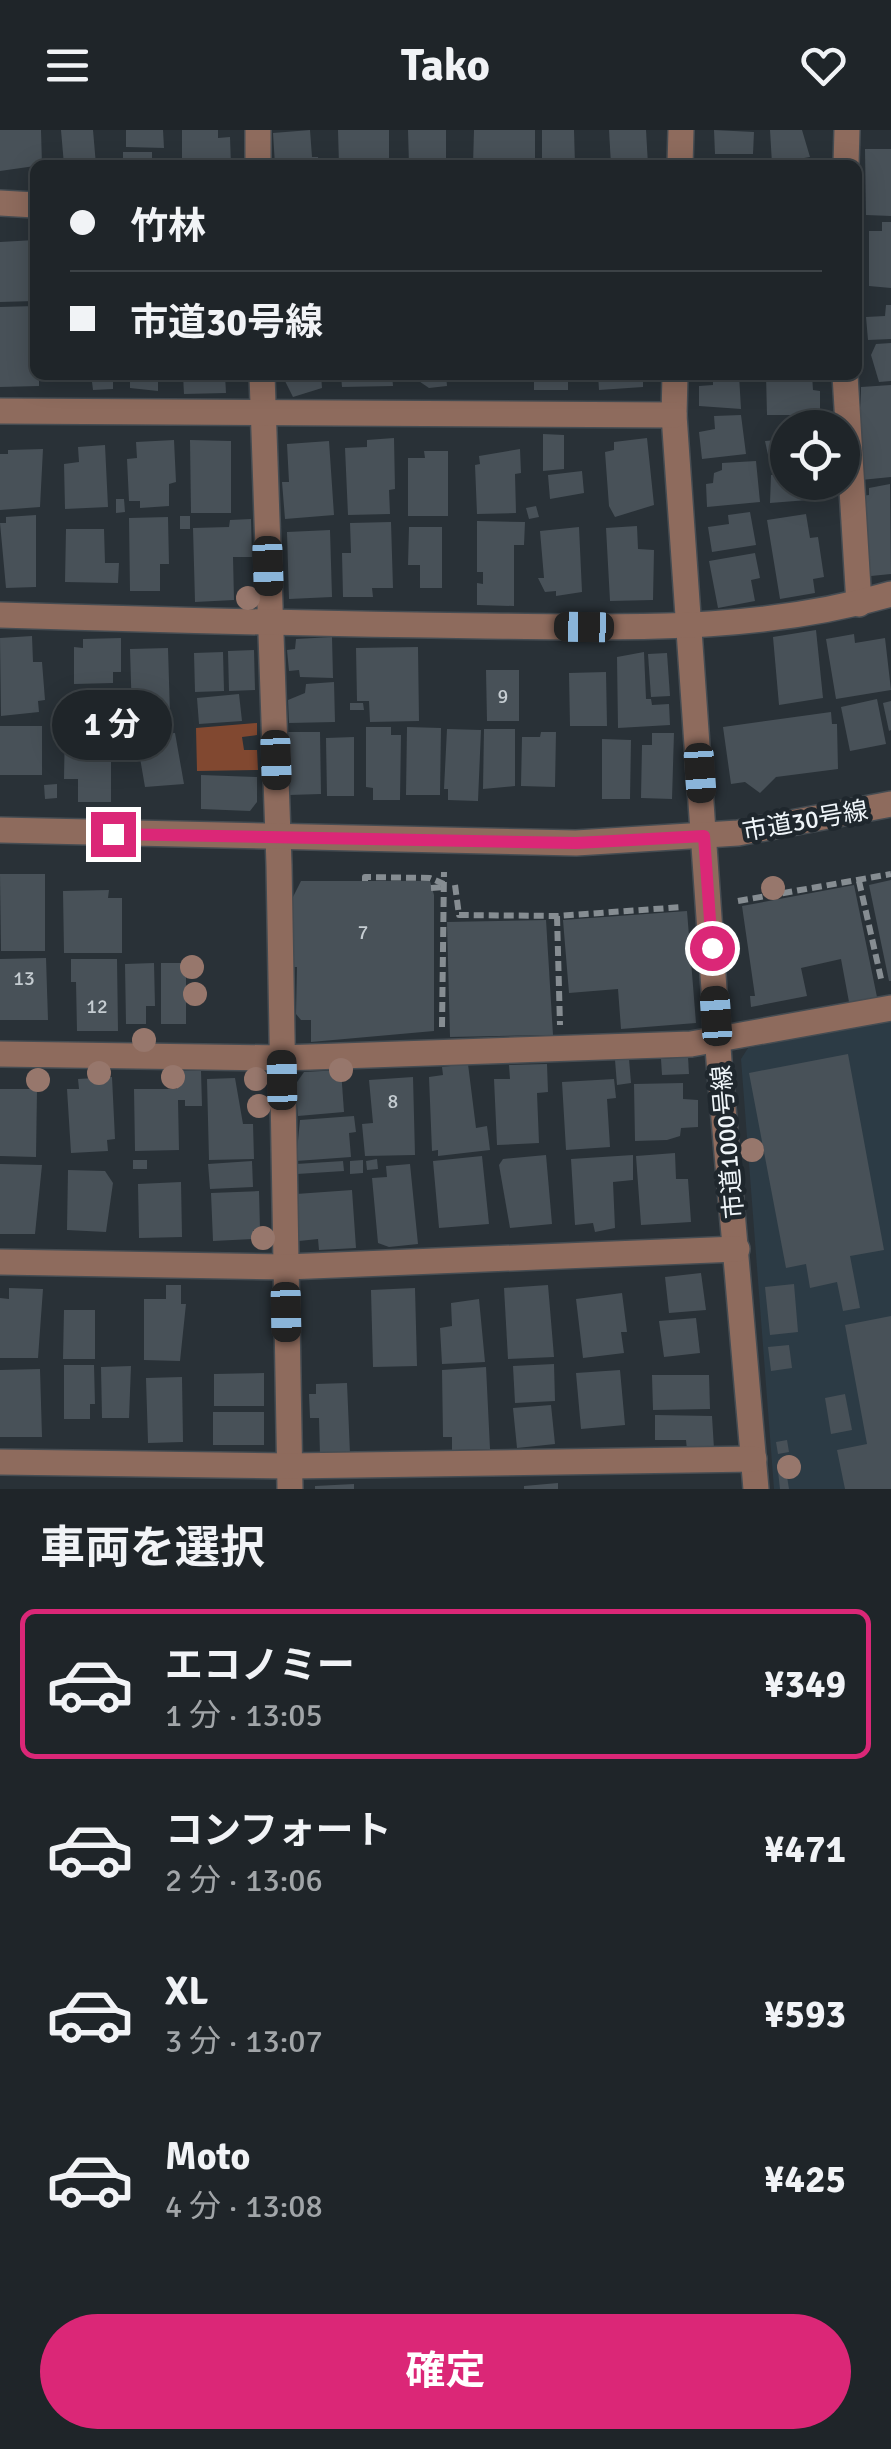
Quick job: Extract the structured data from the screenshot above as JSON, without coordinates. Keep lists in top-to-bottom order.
{
  "streets": {
    "street": ["市道30号線", "市道1000号線"]
  },
  "crossings": [
    ["市道30号線", "市道1000号線"]
  ],
  "house_numbers": [
    "9",
    "7",
    "13",
    "12",
    "8"
  ],
  "page": {
    "header": "Tako",
    "banner": ["竹林", "市道30号線"],
    "bubble": "1 分",
    "heading": "車両を選択",
    "list": [
      {
        "name": "エコノミー",
        "note": "1 分 · 13:05",
        "value": "¥349"
      },
      {
        "name": "コンフォート",
        "note": "2 分 · 13:06",
        "value": "¥471"
      },
      {
        "name": "XL",
        "note": "3 分 · 13:07",
        "value": "¥593"
      },
      {
        "name": "Moto",
        "note": "4 分 · 13:08",
        "value": "¥425"
      }
    ],
    "buttons": "確定"
  }
}
